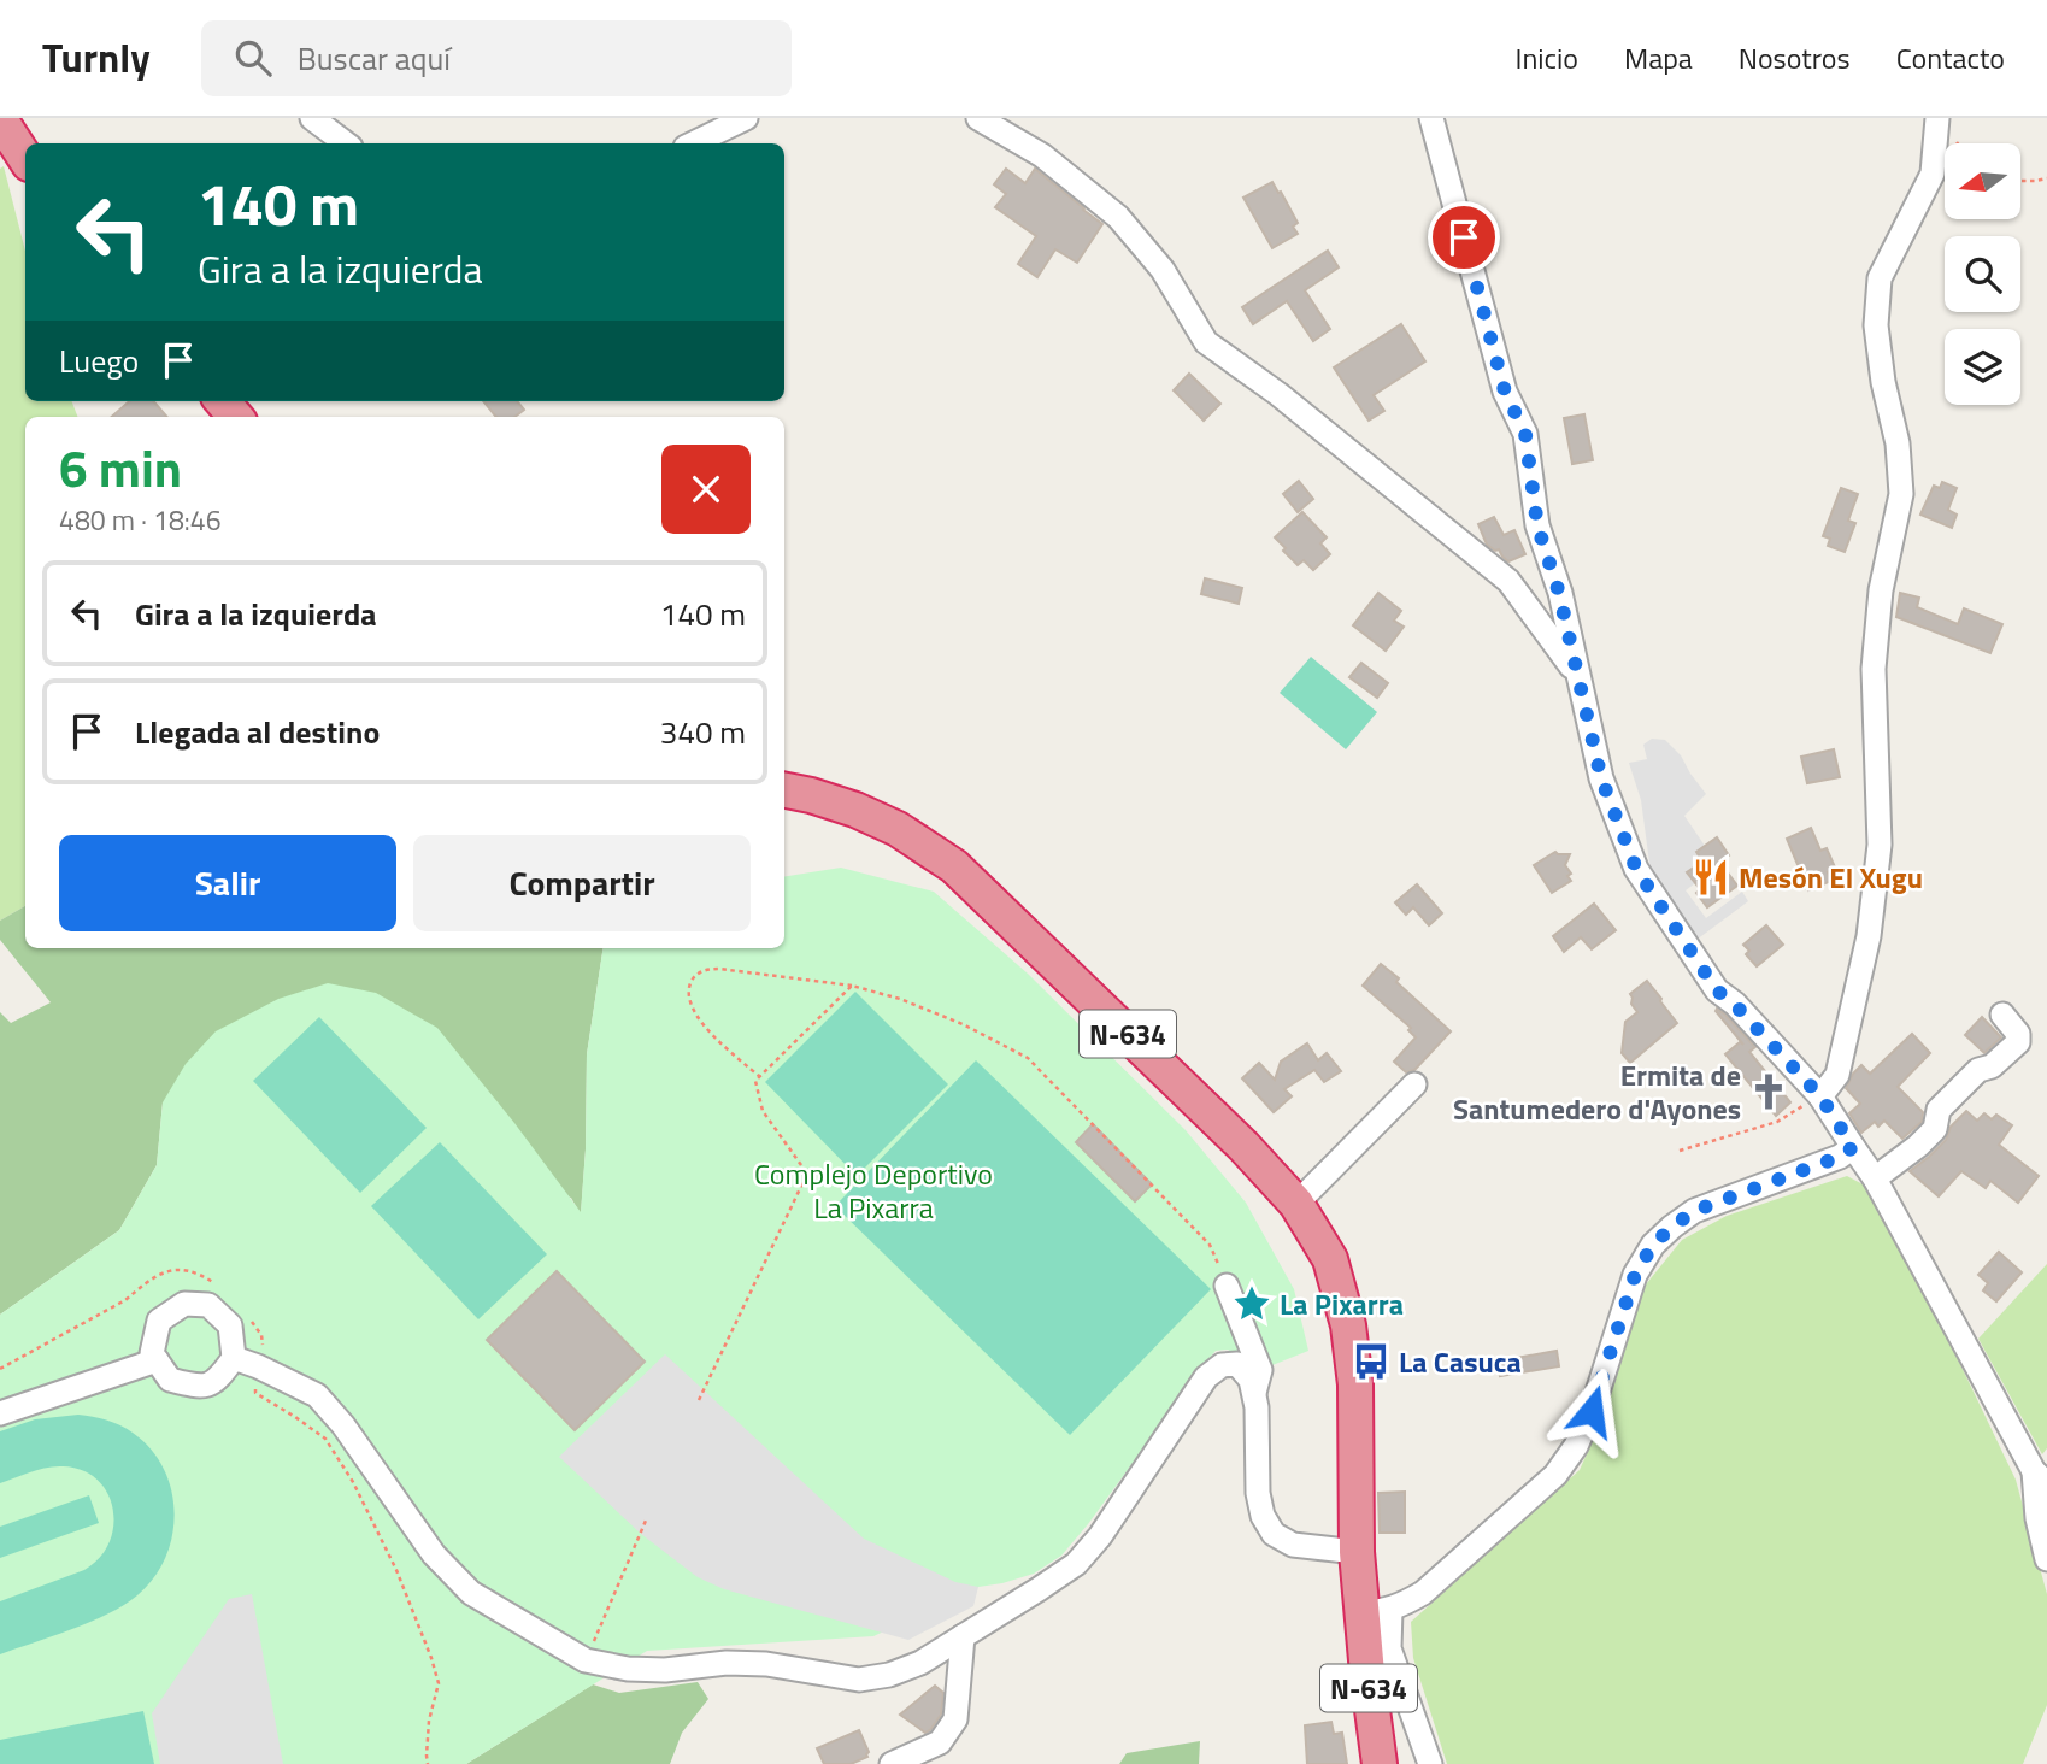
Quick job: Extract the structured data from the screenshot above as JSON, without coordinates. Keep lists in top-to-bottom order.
{
  "streets": {
    "highway": ["N-634"]
  },
  "parks": ["Complejo Deportivo La Pixarra"],
  "places": {
    "restaurant": ["Mesón El Xugu"],
    "church": ["Ermita de Santumedero d'Ayones"],
    "place": ["La Pixarra"],
    "bus stop": ["La Casuca"]
  },
  "north": "left",
  "page": {
    "header": "Turnly",
    "search": "Buscar aquí",
    "nav": [
      "Inicio",
      "Mapa",
      "Nosotros",
      "Contacto"
    ],
    "turn": ["140 m", "Gira a la izquierda"],
    "then": "Luego",
    "heading": ["6 min", "480 m · 18:46"],
    "list": [
      {
        "name": "Gira a la izquierda",
        "value": "140 m"
      },
      {
        "name": "Llegada al destino",
        "value": "340 m"
      }
    ],
    "buttons": ["Salir", "Compartir"]
  }
}
